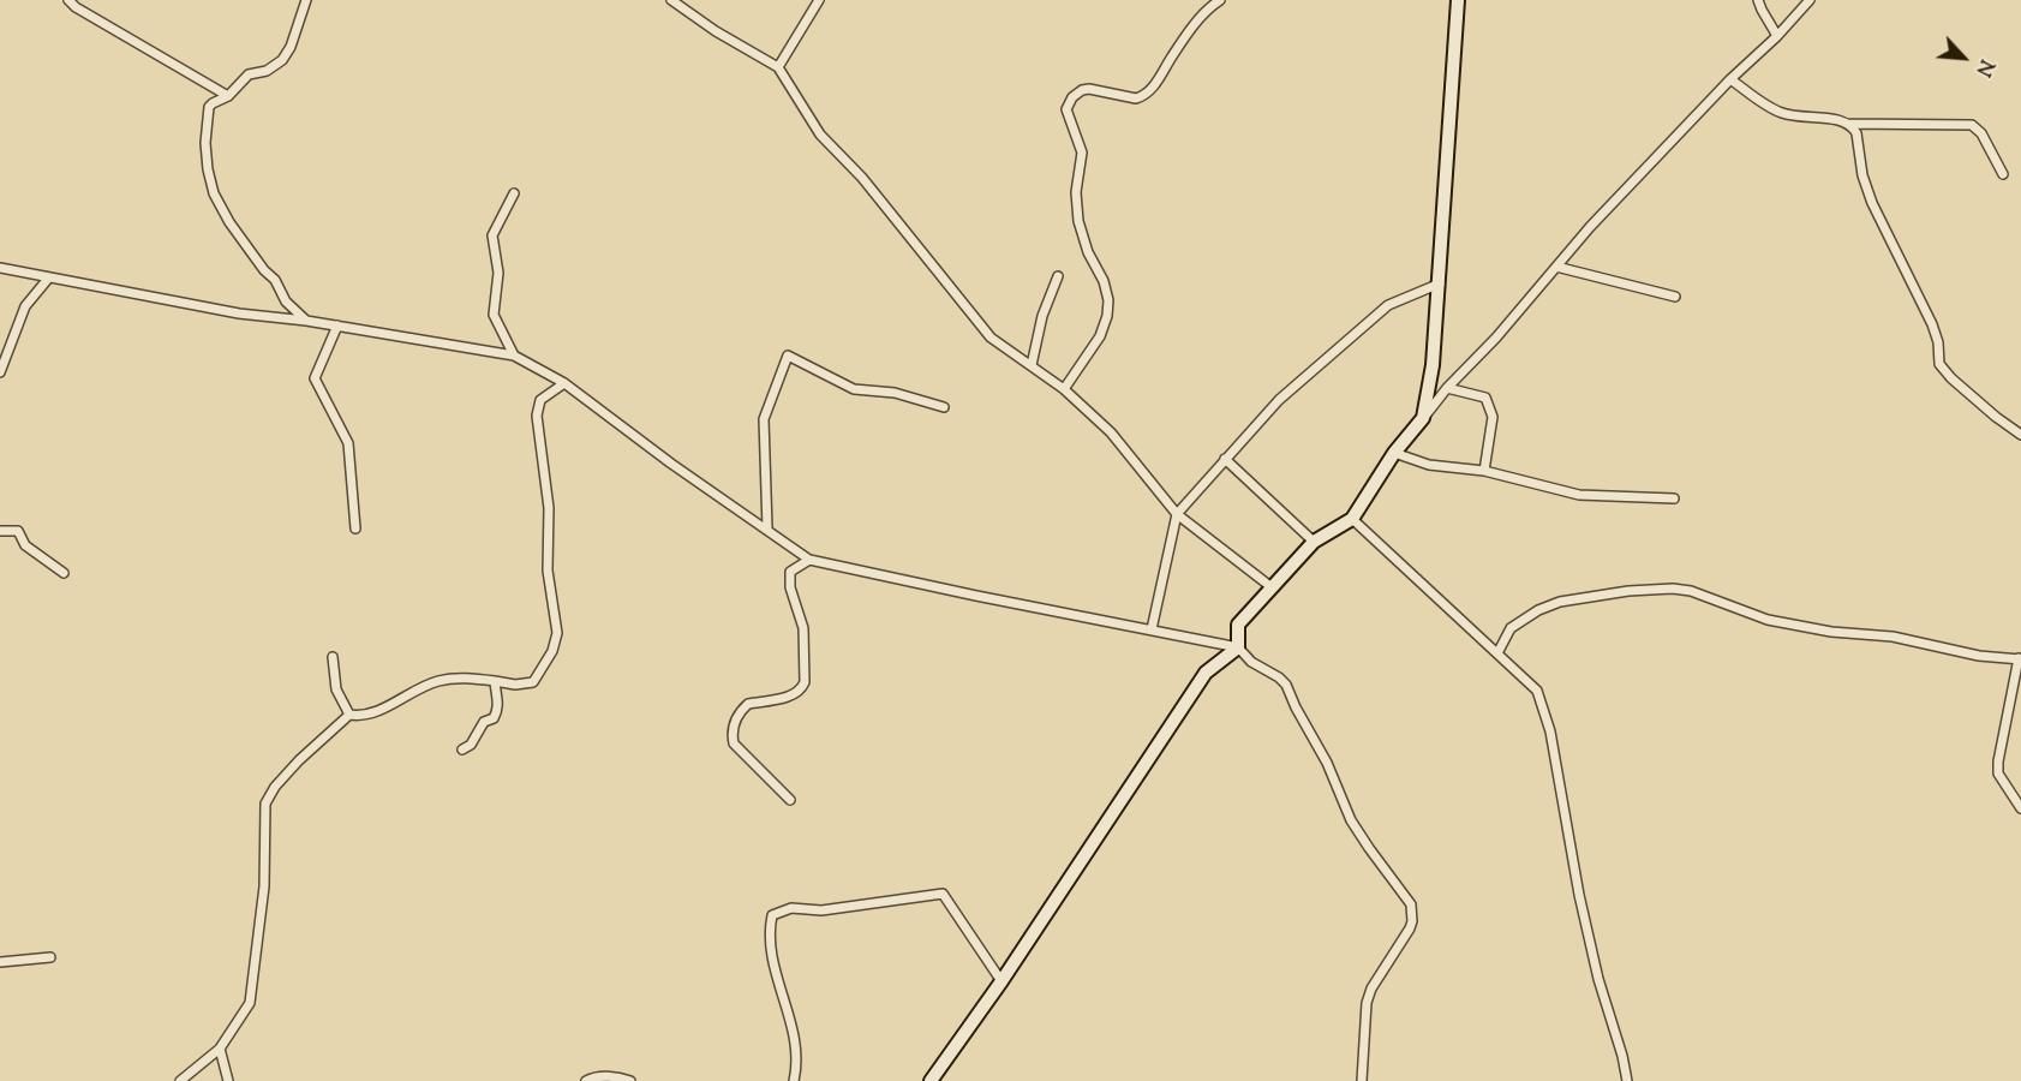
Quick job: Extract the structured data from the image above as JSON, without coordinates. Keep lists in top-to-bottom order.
{
  "north": "bottom right"
}
